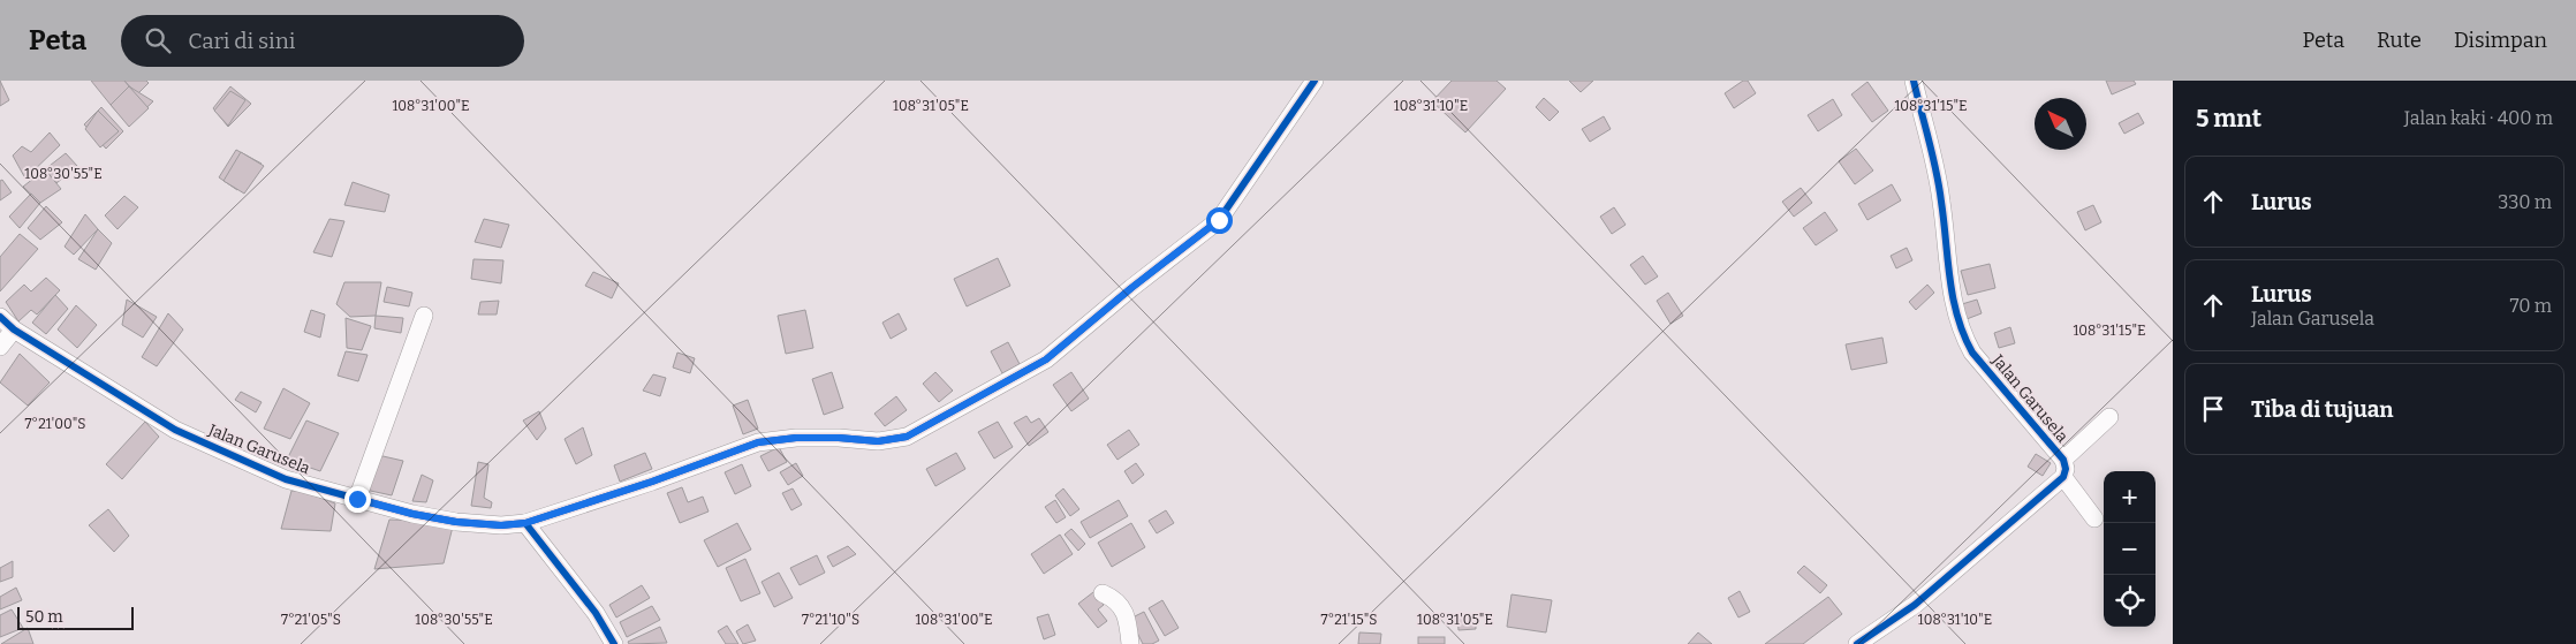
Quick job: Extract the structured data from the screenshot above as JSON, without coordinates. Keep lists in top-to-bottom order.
{
  "streets": {
    "street": ["Jalan Garusela"]
  },
  "scale_bar": "50 m",
  "north": "top left",
  "page": {
    "header": "Peta",
    "search": "Cari di sini",
    "nav": ["Peta", "Rute", "Disimpan"],
    "heading": ["5 mnt", "Jalan kaki · 400 m"],
    "list": [
      ["Lurus", "330 m"],
      ["Lurus", "Jalan Garusela", "70 m"],
      "Tiba di tujuan"
    ],
    "map_buttons": ["+", "−"],
    "scale": "50 m"
  },
  "coordinates": [
    "108°31'00\"E",
    "108°31'10\"E",
    "108°31'15\"E",
    "108°31'05\"E",
    "108°30'55\"E",
    "7°21'00\"S",
    "7°21'05\"S",
    "7°21'10\"S",
    "7°21'15\"S"
  ]
}
